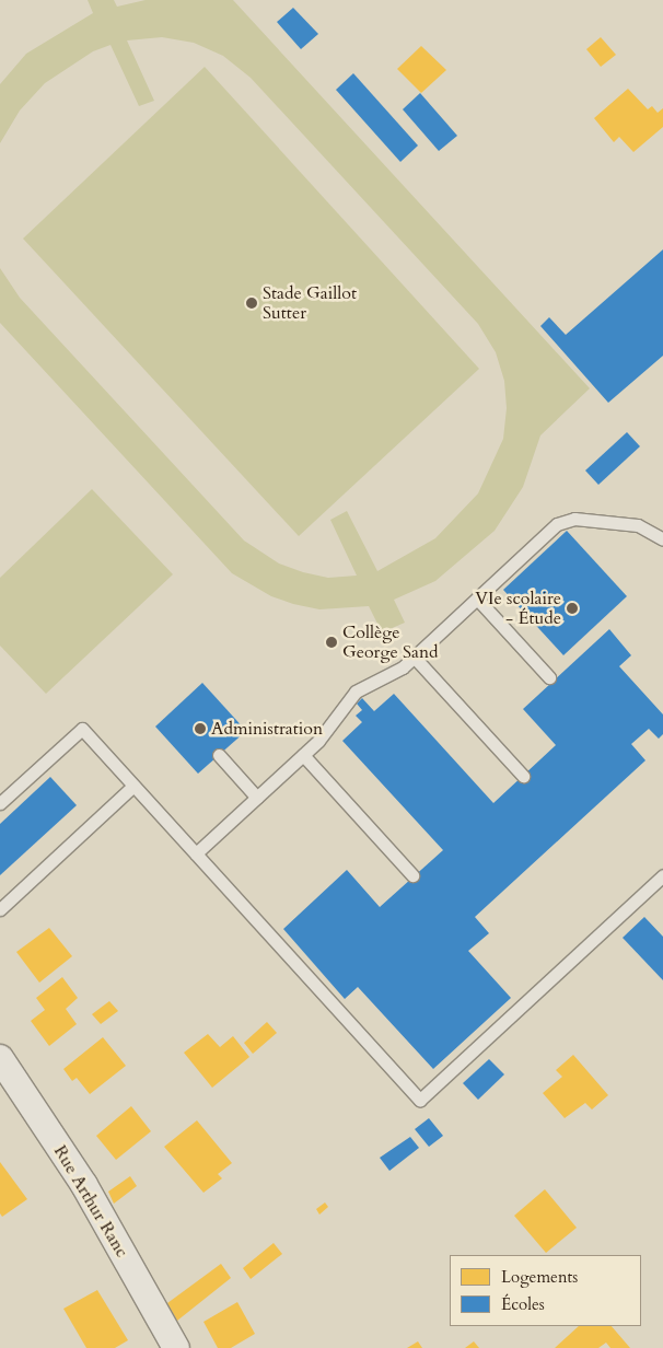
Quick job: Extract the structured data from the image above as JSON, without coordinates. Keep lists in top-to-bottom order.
{
  "streets": {
    "street": ["Rue Arthur Ranc"]
  },
  "places": [
    "Stade Gaillot Sutter",
    "VIe scolaire - Étude",
    "Collège George Sand",
    "Administration"
  ],
  "legend": ["Logements", "Écoles"]
}
